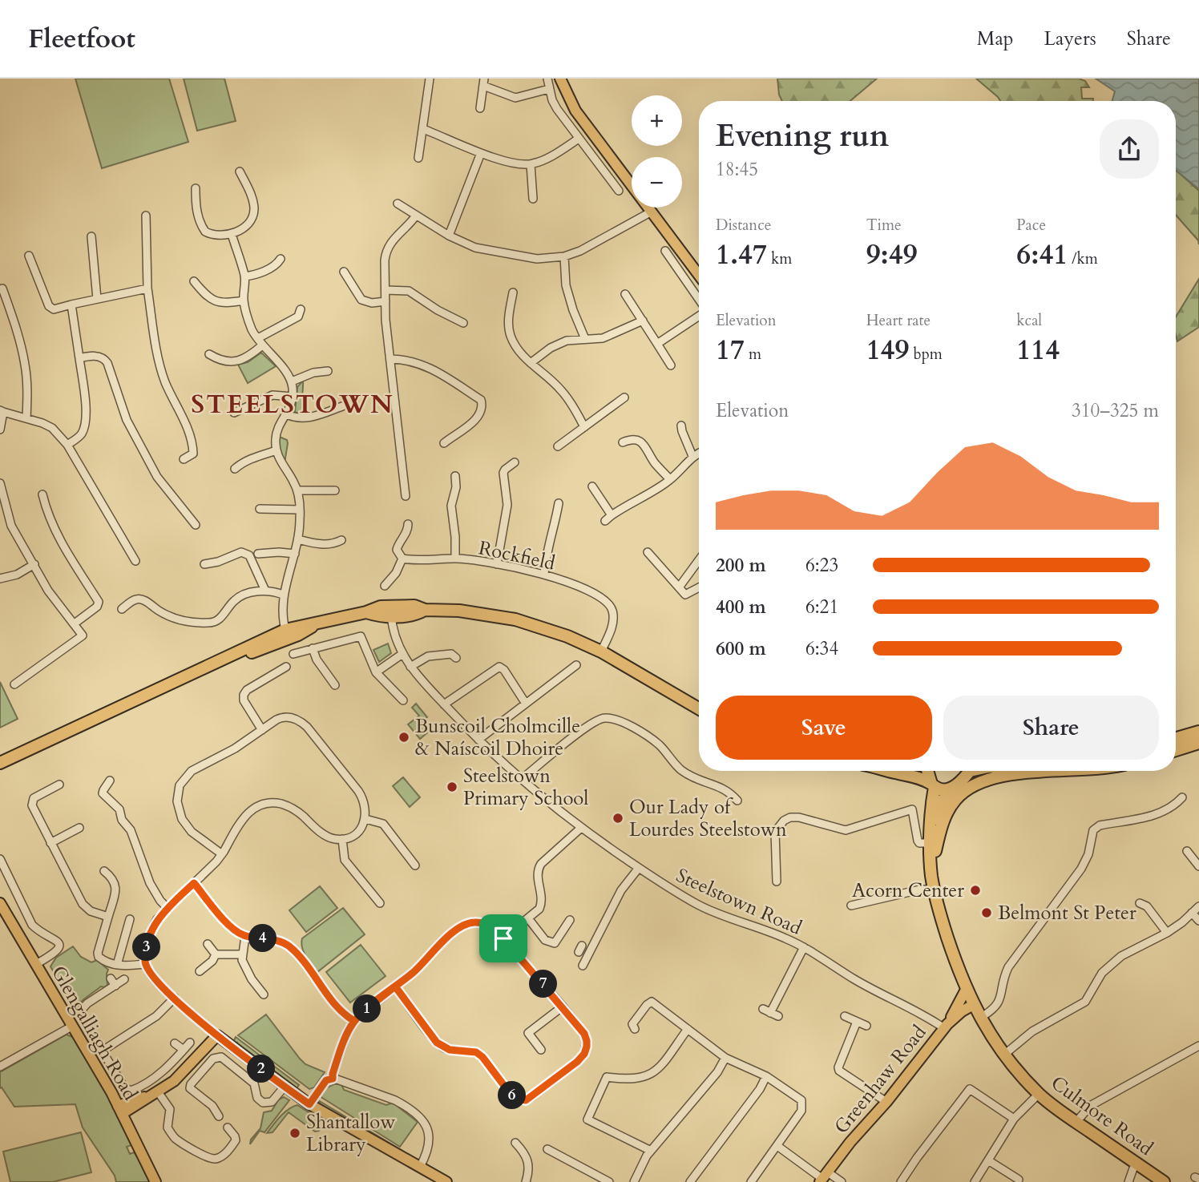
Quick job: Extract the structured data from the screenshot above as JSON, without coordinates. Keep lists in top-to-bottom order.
{
  "streets": {
    "highway": ["Culmore Road"],
    "main road": ["Glengalliagh Road", "Greenhaw Road"],
    "street": ["Rockfield", "Steelstown Road"]
  },
  "crossings": [
    ["Steelstown Road", "Greenhaw Road"],
    ["Greenhaw Road", "Culmore Road"]
  ],
  "districts": ["STEELSTOWN"],
  "places": [
    "Bunscoil Cholmcille & Naíscoil Dhoire",
    "Steelstown Primary School",
    "Our Lady of Lourdes Steelstown",
    "Acorn Center",
    "Belmont St Peter",
    "Shantallow Library"
  ],
  "page": {
    "header": "Fleetfoot",
    "nav": ["Map", "Layers", "Share"],
    "map_buttons": ["+", "−"],
    "heading": ["Evening run", "18:45"],
    "stats": [
      ["Distance", "1.47 km"],
      ["Time", "9:49"],
      ["Pace", "6:41 /km"],
      ["Elevation", "17 m"],
      ["Heart rate", "149 bpm"],
      ["kcal", "114"]
    ],
    "chart": ["Elevation", "310–325 m"],
    "list": [
      {
        "name": "200 m",
        "note": "6:23"
      },
      {
        "name": "400 m",
        "note": "6:21"
      },
      {
        "name": "600 m",
        "note": "6:34"
      }
    ],
    "buttons": ["Save", "Share"],
    "pins": [
      "4",
      "3",
      "7",
      "1",
      "2",
      "6"
    ]
  }
}
